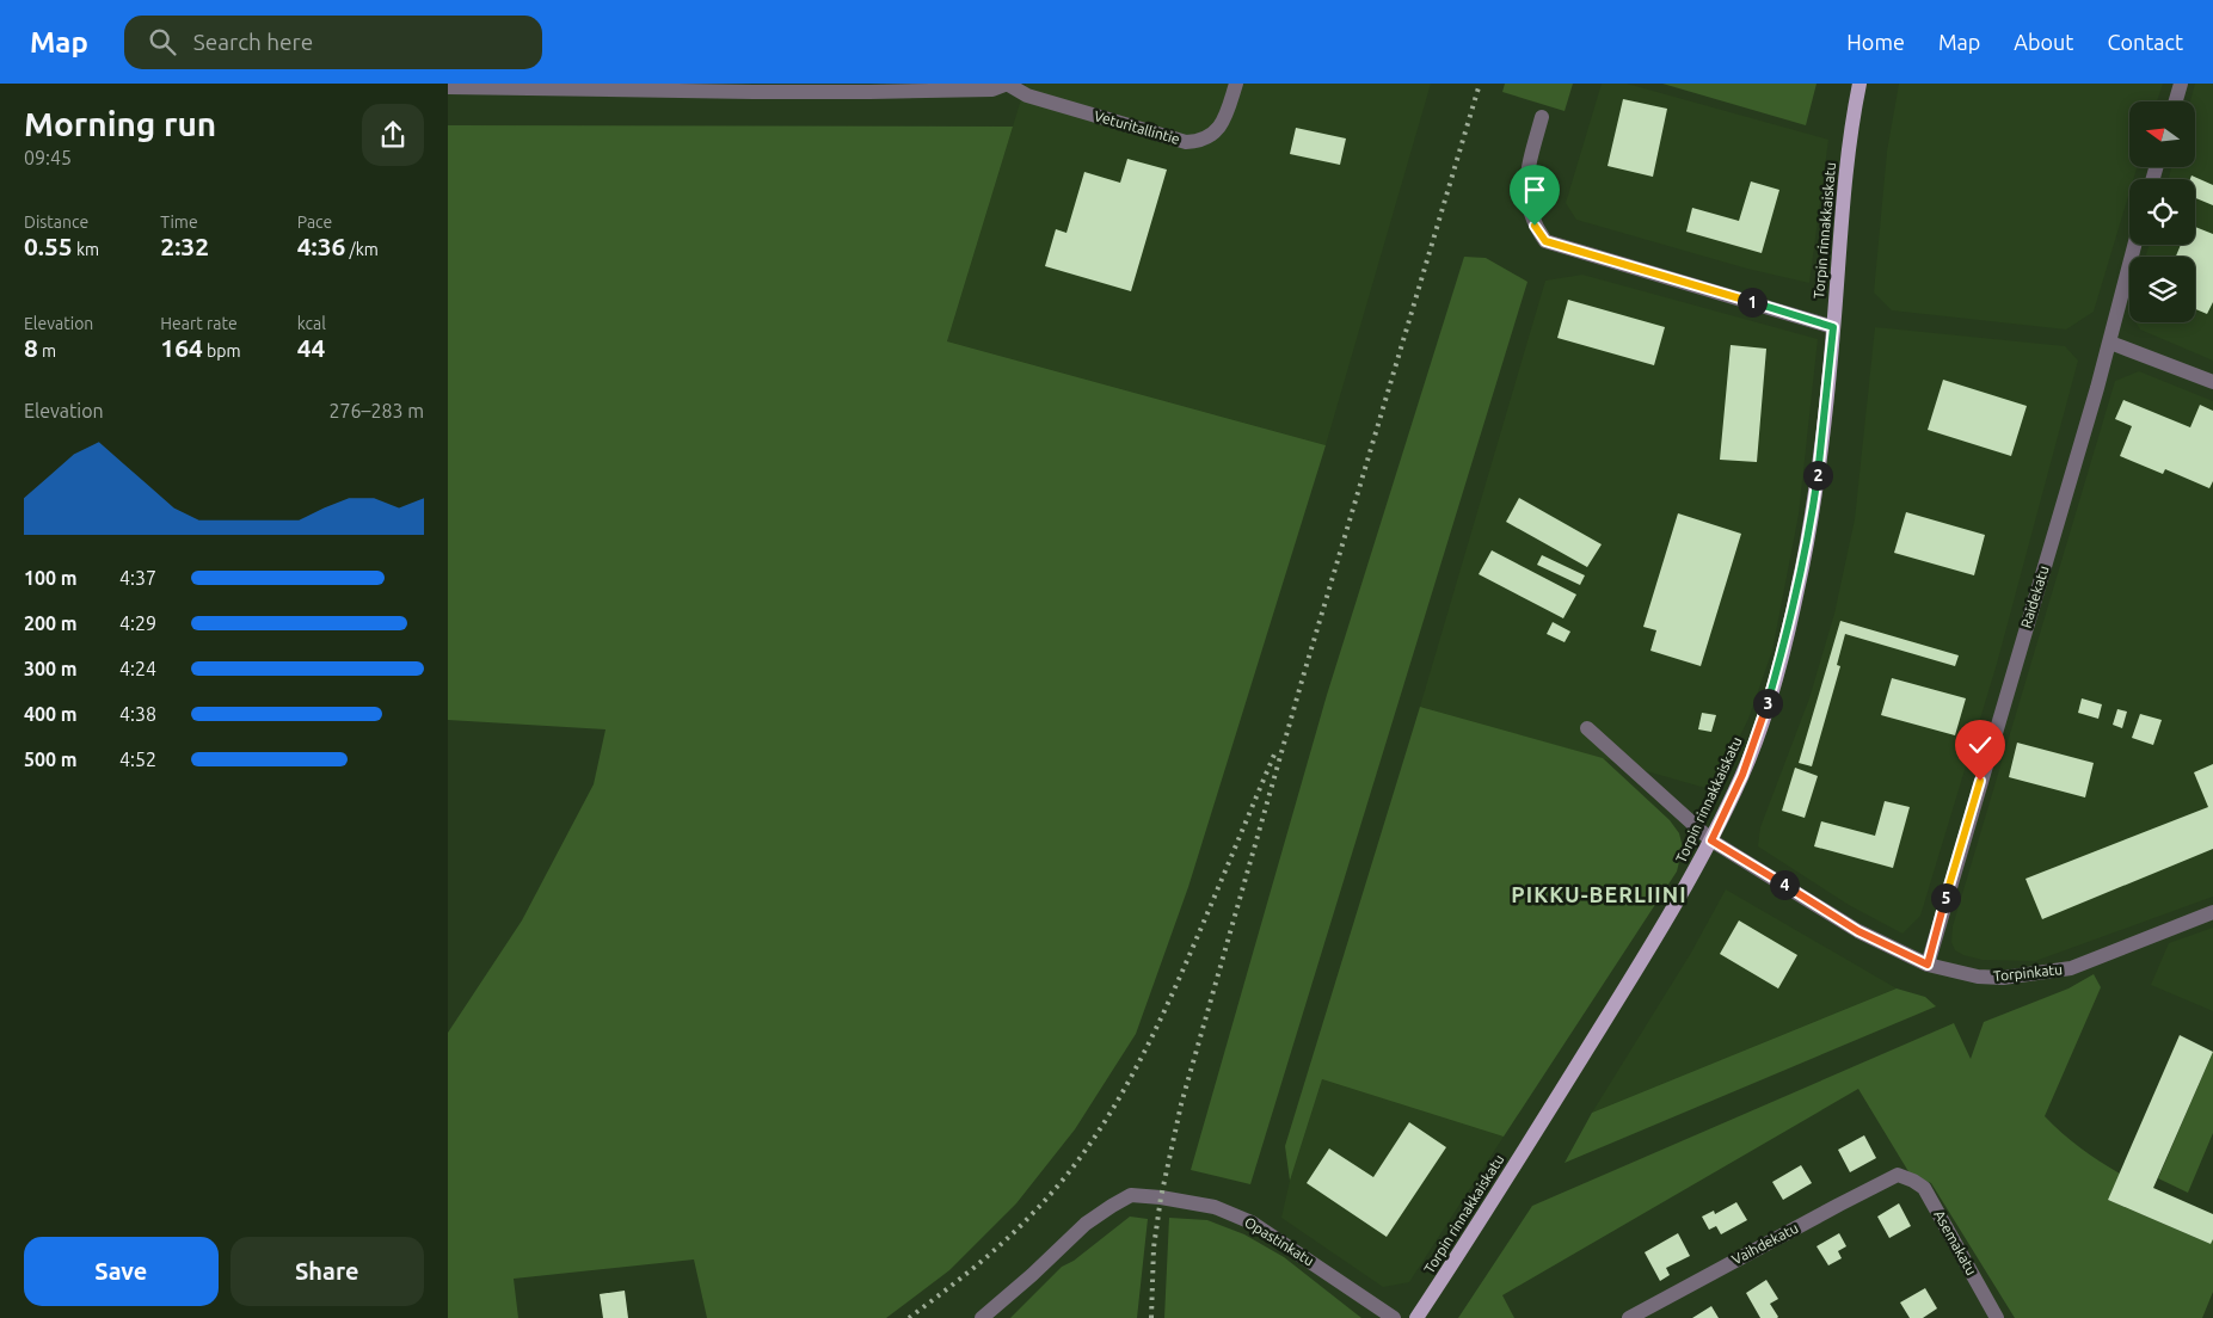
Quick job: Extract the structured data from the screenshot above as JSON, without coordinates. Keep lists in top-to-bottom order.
{
  "streets": {
    "main road": ["Torpin rinnakkaiskatu"],
    "street": [
      "Veturitallintie",
      "Raidekatu",
      "Torpinkatu",
      "Opastinkatu",
      "Asemakatu",
      "Vaihdekatu"
    ]
  },
  "crossings": [
    ["Torpin rinnakkaiskatu", "Torpinkatu"],
    ["Raidekatu", "Torpinkatu"],
    ["Asemakatu", "Vaihdekatu"]
  ],
  "districts": ["PIKKU-BERLIINI"],
  "north": "left",
  "page": {
    "header": "Map",
    "search": "Search here",
    "nav": [
      "Home",
      "Map",
      "About",
      "Contact"
    ],
    "heading": ["Morning run", "09:45"],
    "stats": [
      ["Distance", "0.55 km"],
      ["Time", "2:32"],
      ["Pace", "4:36 /km"],
      ["Elevation", "8 m"],
      ["Heart rate", "164 bpm"],
      ["kcal", "44"]
    ],
    "pins": [
      "1",
      "2",
      "3",
      "4",
      "5"
    ],
    "chart": ["Elevation", "276–283 m"],
    "list": [
      {
        "name": "100 m",
        "note": "4:37"
      },
      {
        "name": "200 m",
        "note": "4:29"
      },
      {
        "name": "300 m",
        "note": "4:24"
      },
      {
        "name": "400 m",
        "note": "4:38"
      },
      {
        "name": "500 m",
        "note": "4:52"
      }
    ],
    "buttons": ["Save", "Share"]
  }
}
